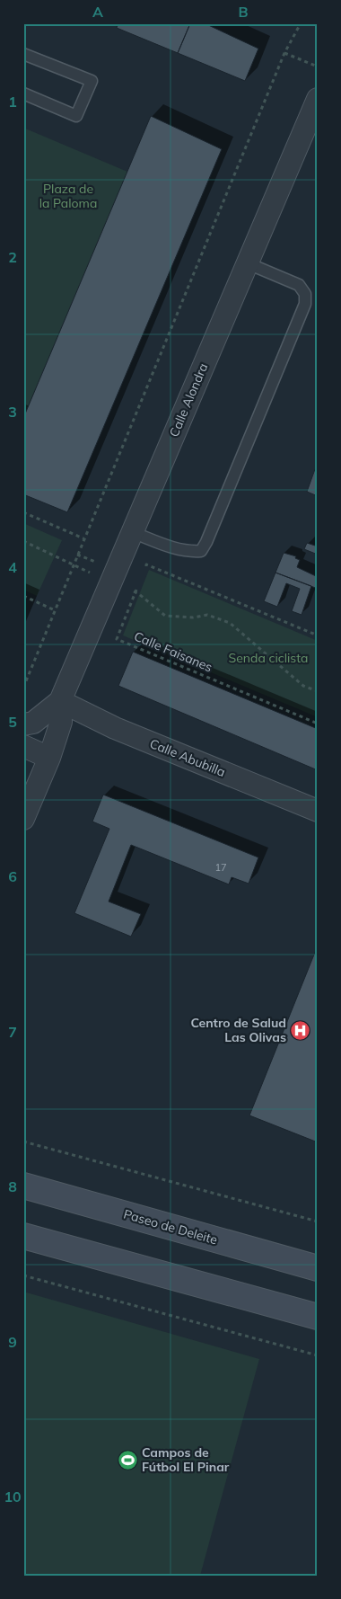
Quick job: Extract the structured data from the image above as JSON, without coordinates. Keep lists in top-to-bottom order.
{
  "streets": {
    "main road": ["Paseo de Deleite"],
    "street": ["Calle Alondra", "Calle Abubilla"],
    "path": ["Calle Faisanes"]
  },
  "crossings": [
    ["Calle Alondra", "Calle Abubilla"]
  ],
  "parks": ["Plaza de la Paloma", "Senda ciclista"],
  "places": {
    "hospital": ["Centro de Salud Las Olivas"],
    "sports": ["Campos de Fútbol El Pinar"]
  },
  "house_numbers": ["17"],
  "grid": {
    "columns": ["A", "B"],
    "rows": [
      "1",
      "2",
      "3",
      "4",
      "5",
      "6",
      "7",
      "8",
      "9",
      "10"
    ]
  }
}
